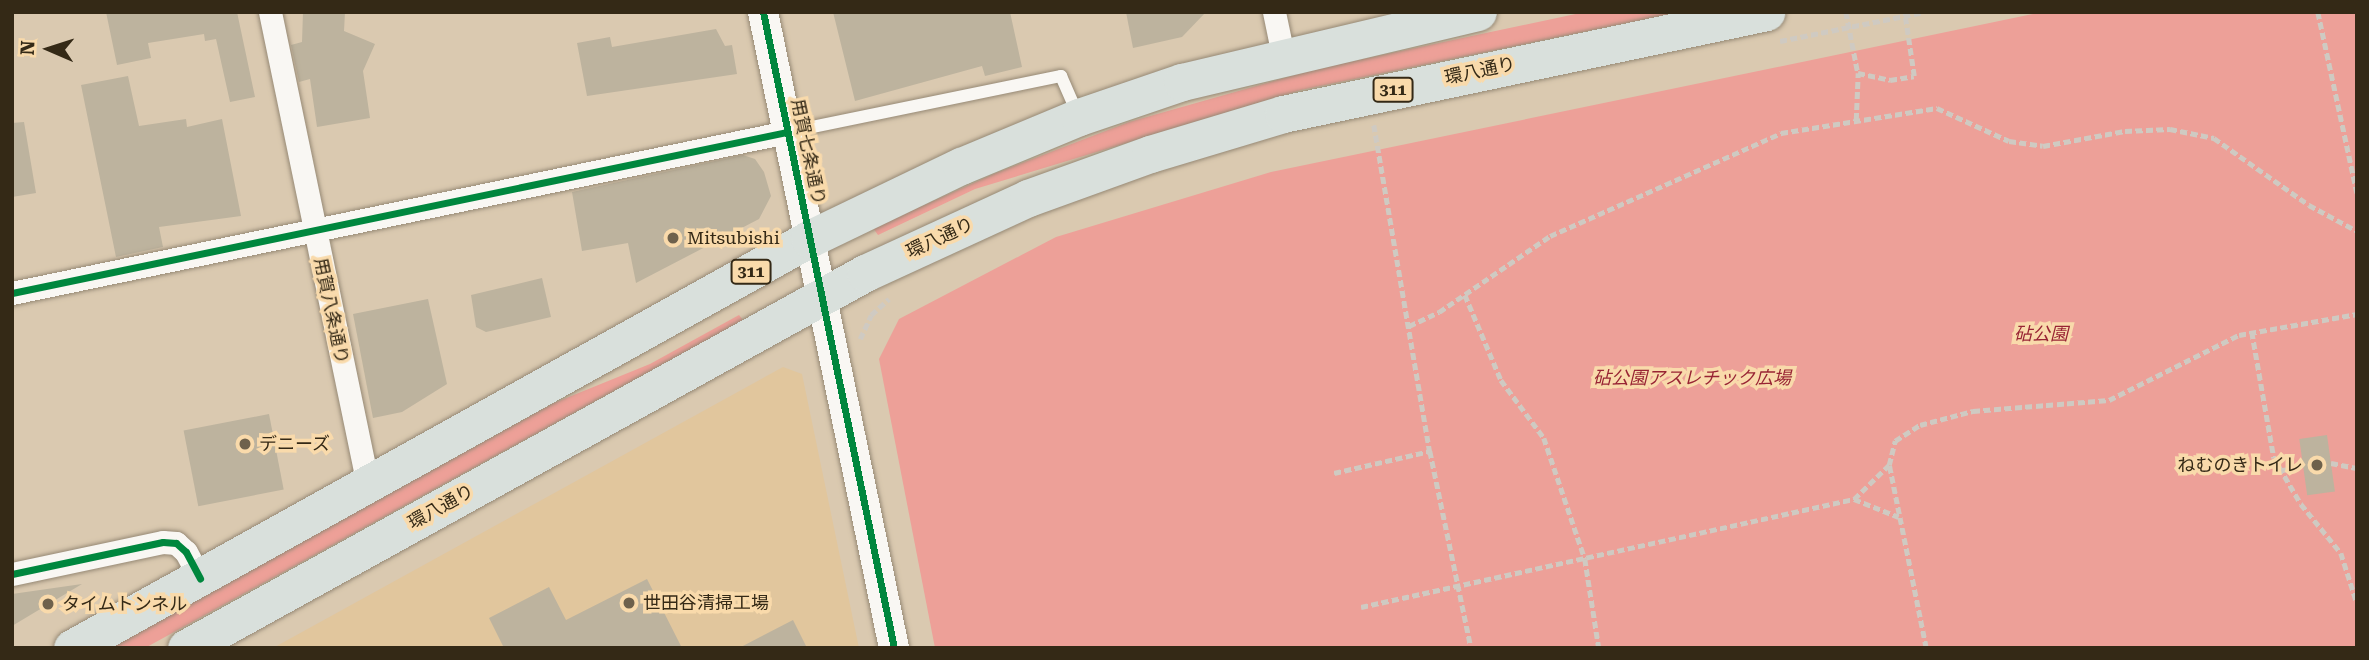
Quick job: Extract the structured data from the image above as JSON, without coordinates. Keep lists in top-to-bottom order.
{
  "streets": {
    "main road": ["環八通り", "311"],
    "street": ["用賀七条通り", "用賀八条通り"]
  },
  "crossings": [
    ["環八通り", "用賀七条通り"],
    ["311", "用賀七条通り"],
    ["311", "用賀八条通り"]
  ],
  "parks": ["砧公園", "砧公園アスレチック広場"],
  "places": [
    "Mitsubishi",
    "デニーズ",
    "ねむのきトイレ",
    "世田谷清掃工場",
    "タイムトンネル"
  ],
  "north": "left"
}
